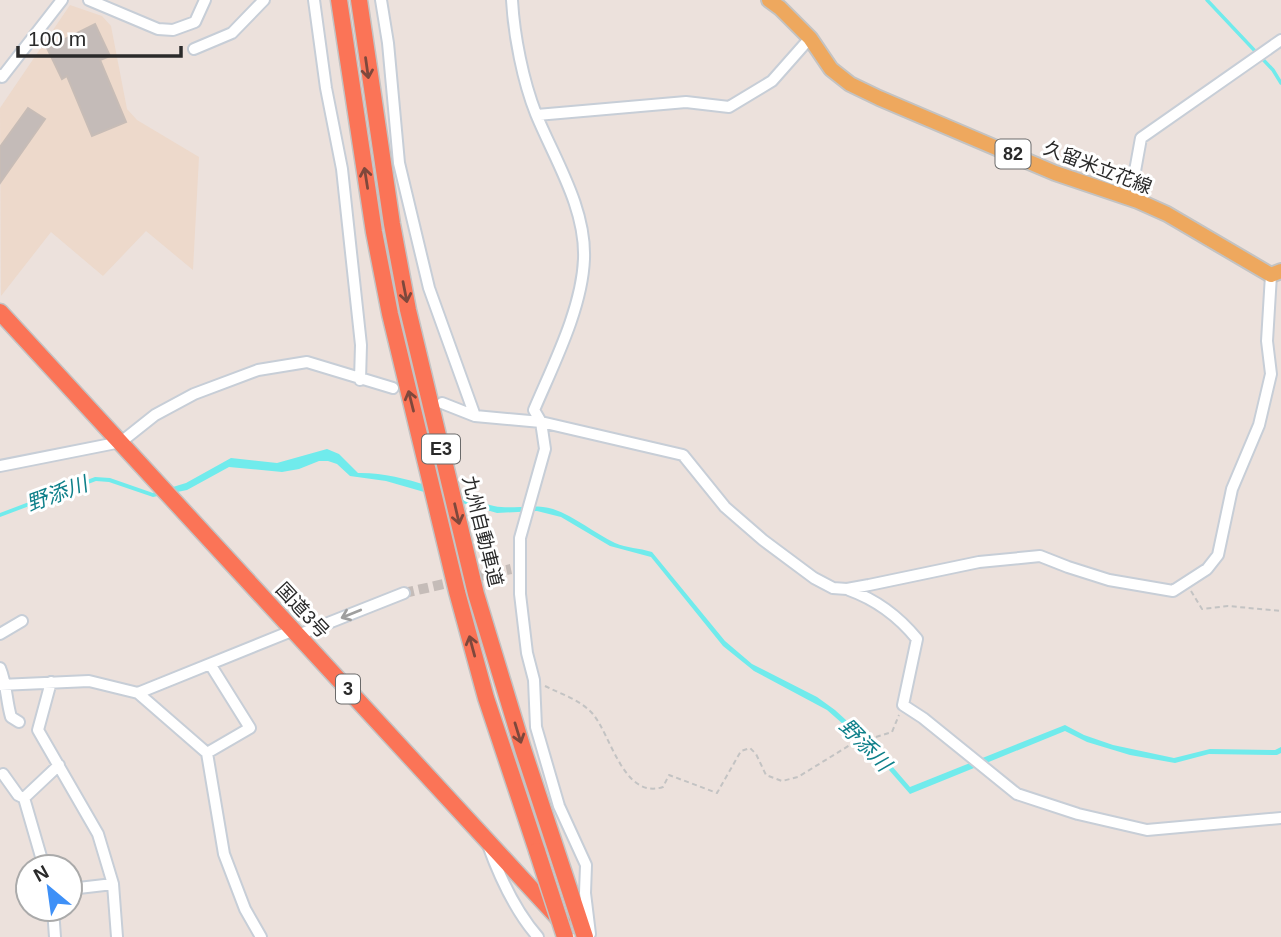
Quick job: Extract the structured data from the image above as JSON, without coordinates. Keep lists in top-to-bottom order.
{
  "streets": {
    "highway": [
      "E3",
      "九州自動車道",
      "国道3号",
      "3"
    ],
    "main road": ["82", "久留米立花線"]
  },
  "water": ["野添川"],
  "scale_bar": "100 m",
  "north": "top left"
}
